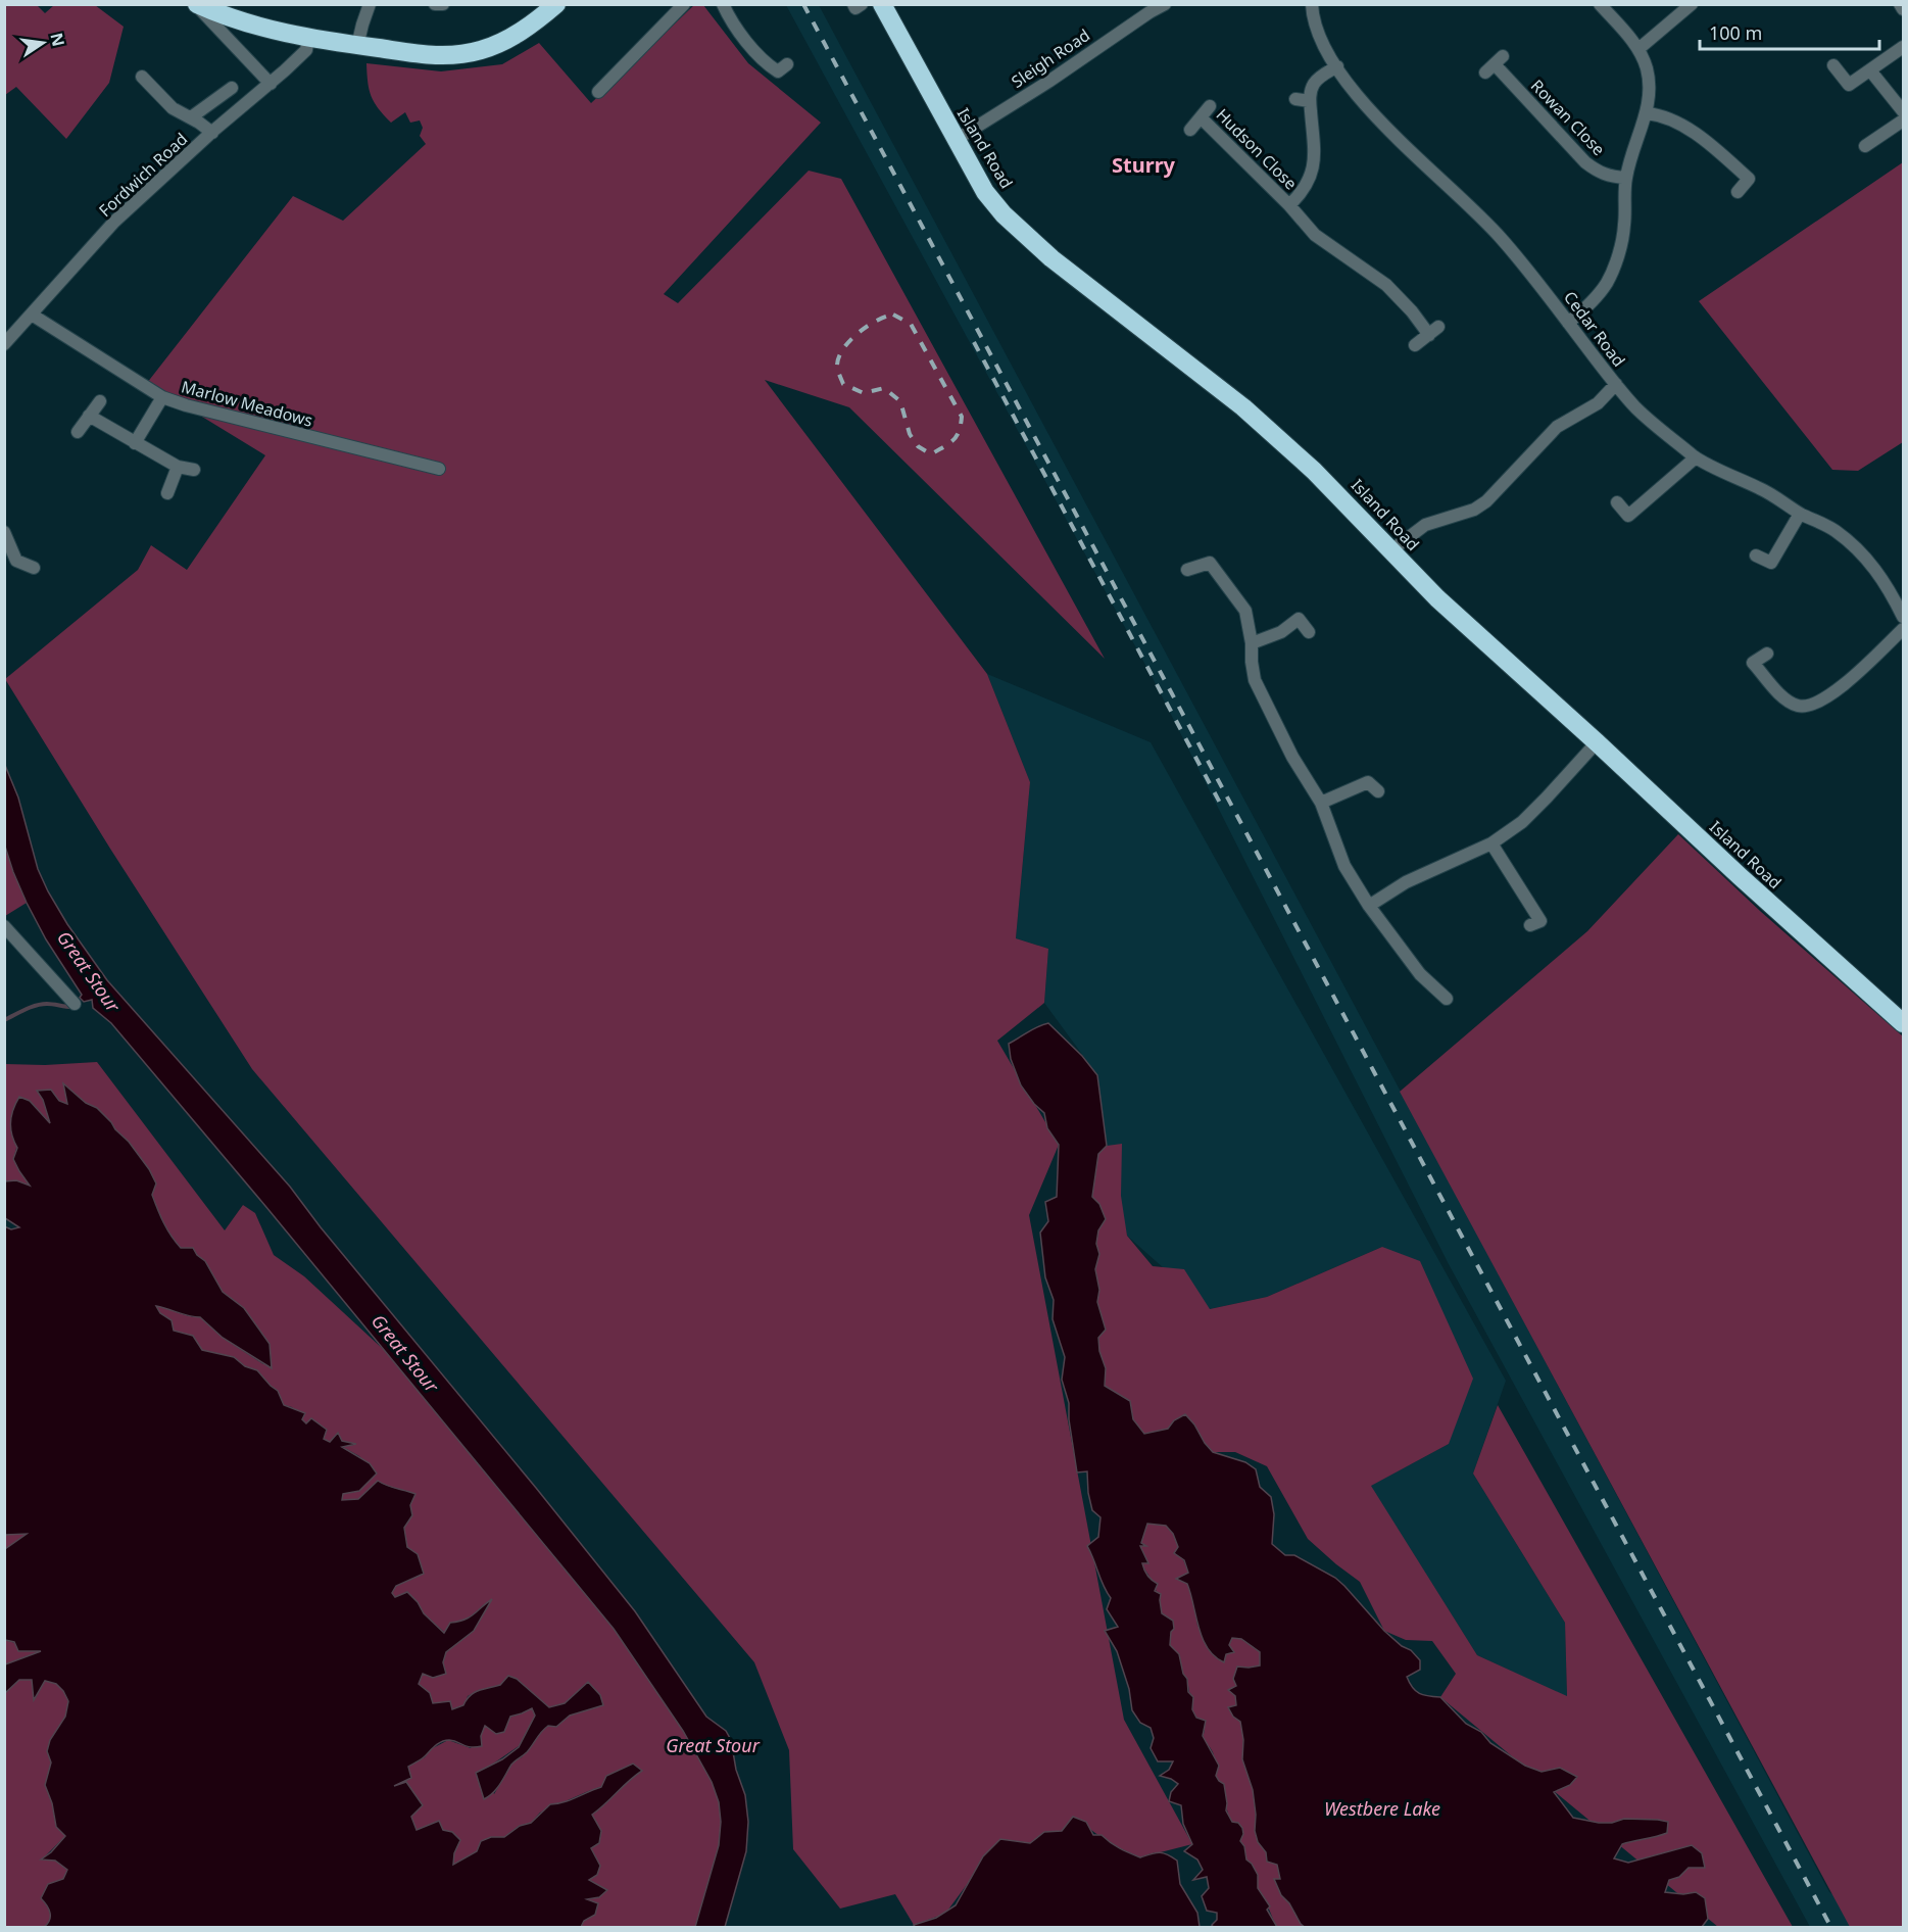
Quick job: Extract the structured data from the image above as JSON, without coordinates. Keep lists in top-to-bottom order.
{
  "streets": {
    "highway": ["Island Road"],
    "street": [
      "Sleigh Road",
      "Rowan Close",
      "Hudson Close",
      "Fordwich Road",
      "Cedar Road",
      "Marlow Meadows"
    ]
  },
  "crossings": [
    ["Sleigh Road", "Island Road"],
    ["Fordwich Road", "Marlow Meadows"]
  ],
  "districts": ["Sturry"],
  "water": ["Great Stour", "Westbere Lake"],
  "scale_bar": "100 m",
  "north": "right"
}
